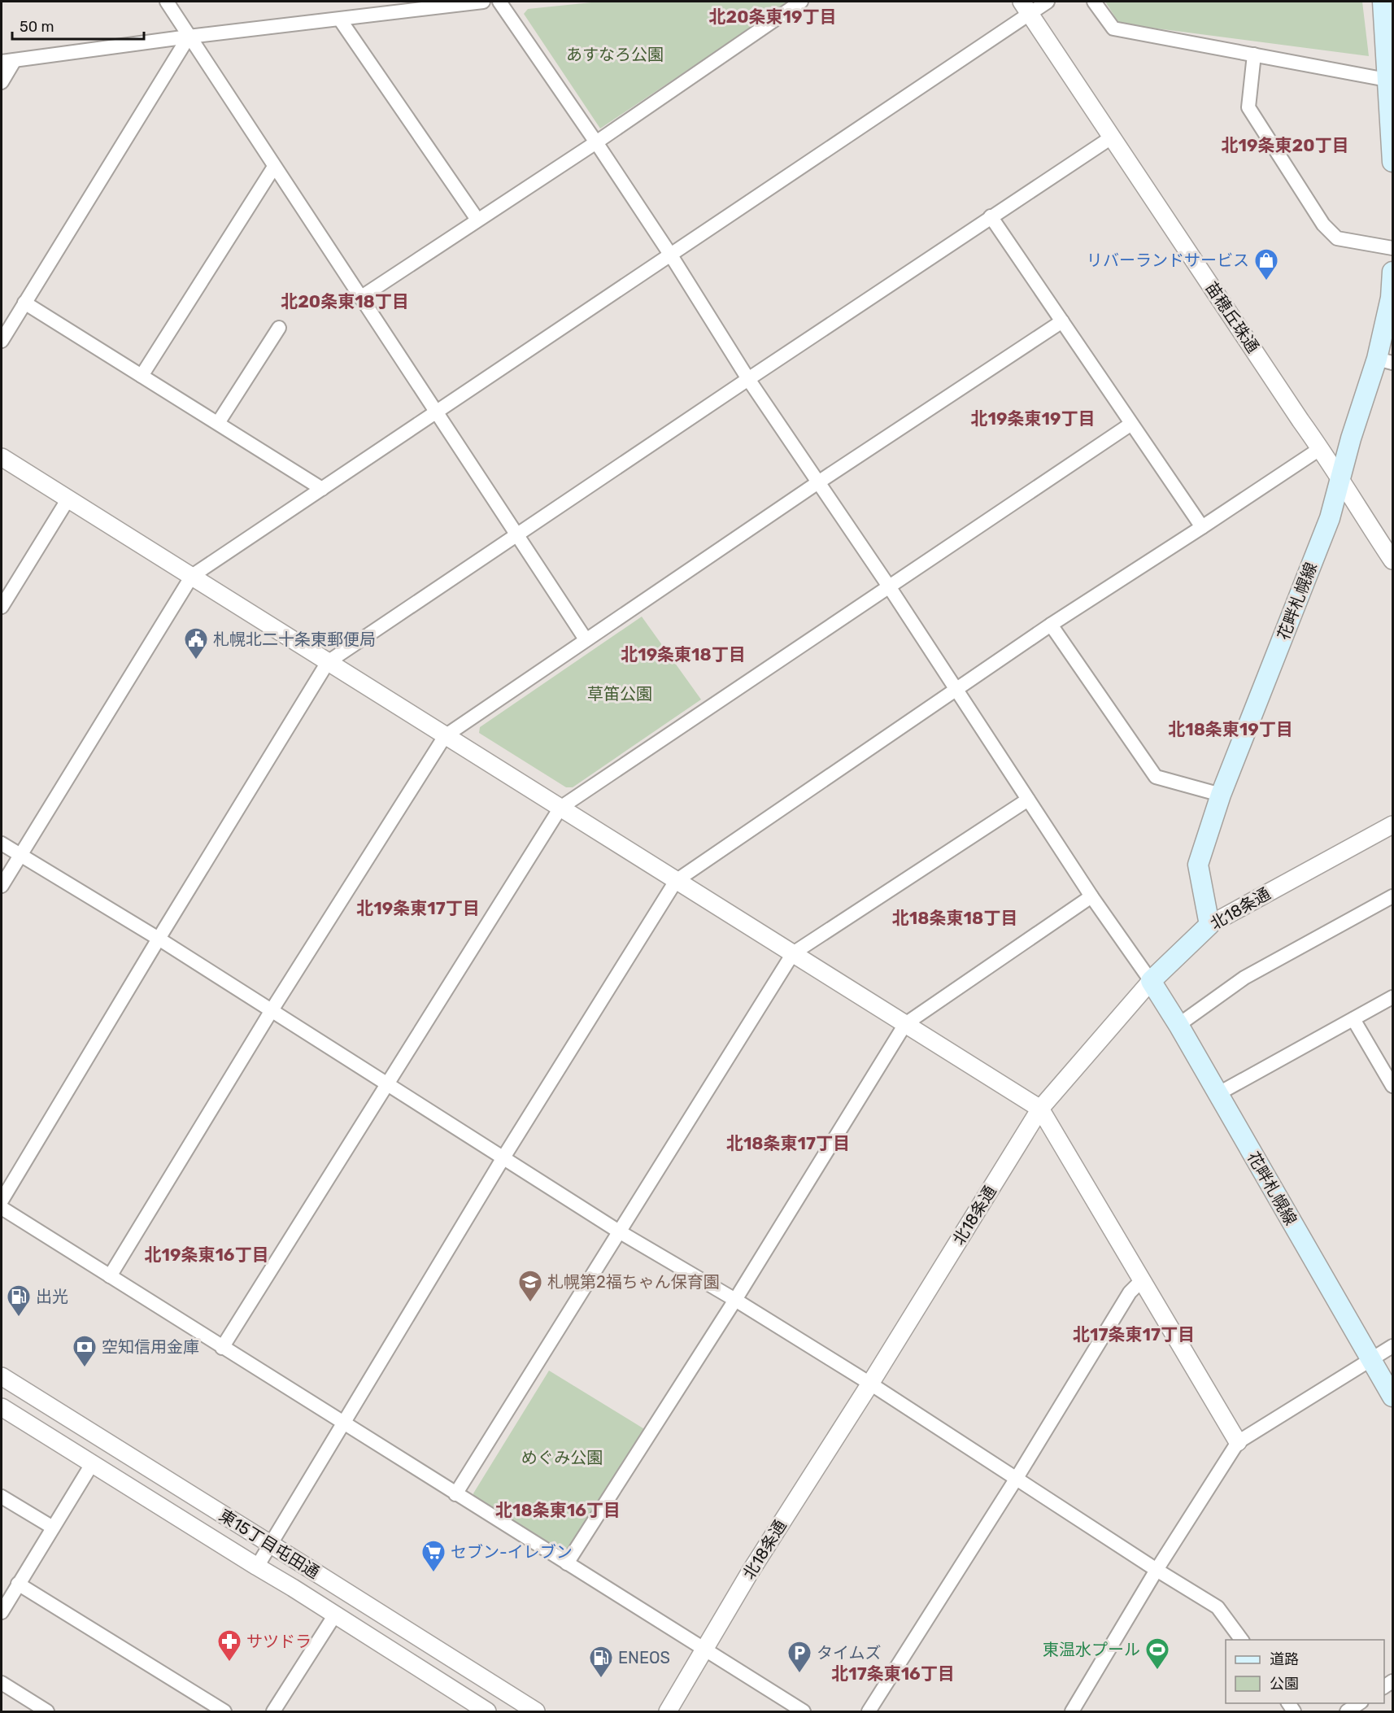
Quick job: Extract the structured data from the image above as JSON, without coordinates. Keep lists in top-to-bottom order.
{
  "streets": {
    "main road": ["花畔札幌線", "北18条通"],
    "street": ["苗穂丘珠通", "東15丁目屯田通"]
  },
  "crossings": [
    ["苗穂丘珠通", "花畔札幌線"],
    ["花畔札幌線", "北18条通"]
  ],
  "districts": [
    "北20条東19丁目",
    "北19条東20丁目",
    "北20条東18丁目",
    "北19条東19丁目",
    "北19条東18丁目",
    "北18条東19丁目",
    "北19条東17丁目",
    "北18条東18丁目",
    "北18条東17丁目",
    "北19条東16丁目",
    "北17条東17丁目",
    "北18条東16丁目",
    "北17条東16丁目"
  ],
  "parks": ["あすなろ公園", "草笛公園", "めぐみ公園"],
  "places": {
    "shop": ["リバーランドサービス"],
    "public building": ["札幌北二十条東郵便局"],
    "school or university": ["札幌第2福ちゃん保育園"],
    "fuel station": ["出光", "ENEOS"],
    "bank": ["空知信用金庫"],
    "supermarket": ["セブン-イレブン"],
    "pharmacy": ["サツドラ"],
    "sports": ["東温水プール"],
    "parking": ["タイムズ"]
  },
  "legend": ["道路", "公園"],
  "scale_bar": "50 m"
}
